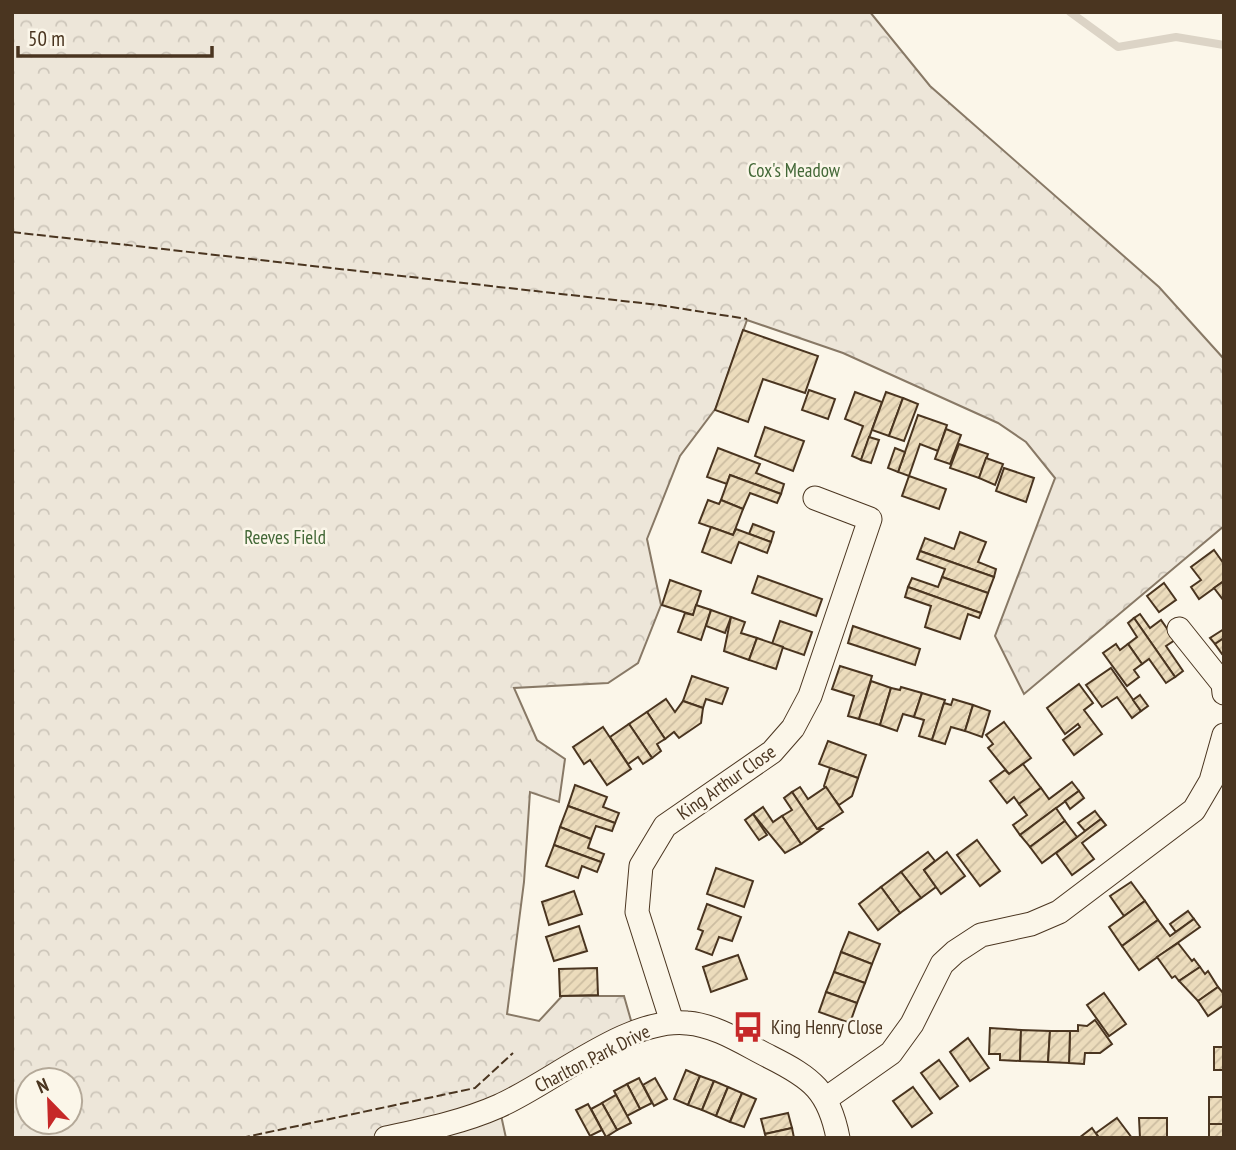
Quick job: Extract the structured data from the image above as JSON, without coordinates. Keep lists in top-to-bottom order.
{
  "streets": {
    "street": ["King Arthur Close", "Charlton Park Drive"]
  },
  "crossings": [
    ["King Arthur Close", "Charlton Park Drive"]
  ],
  "parks": ["Cox's Meadow", "Reeves Field"],
  "places": {
    "bus stop": ["King Henry Close"]
  },
  "scale_bar": "50 m",
  "north": "top left"
}
